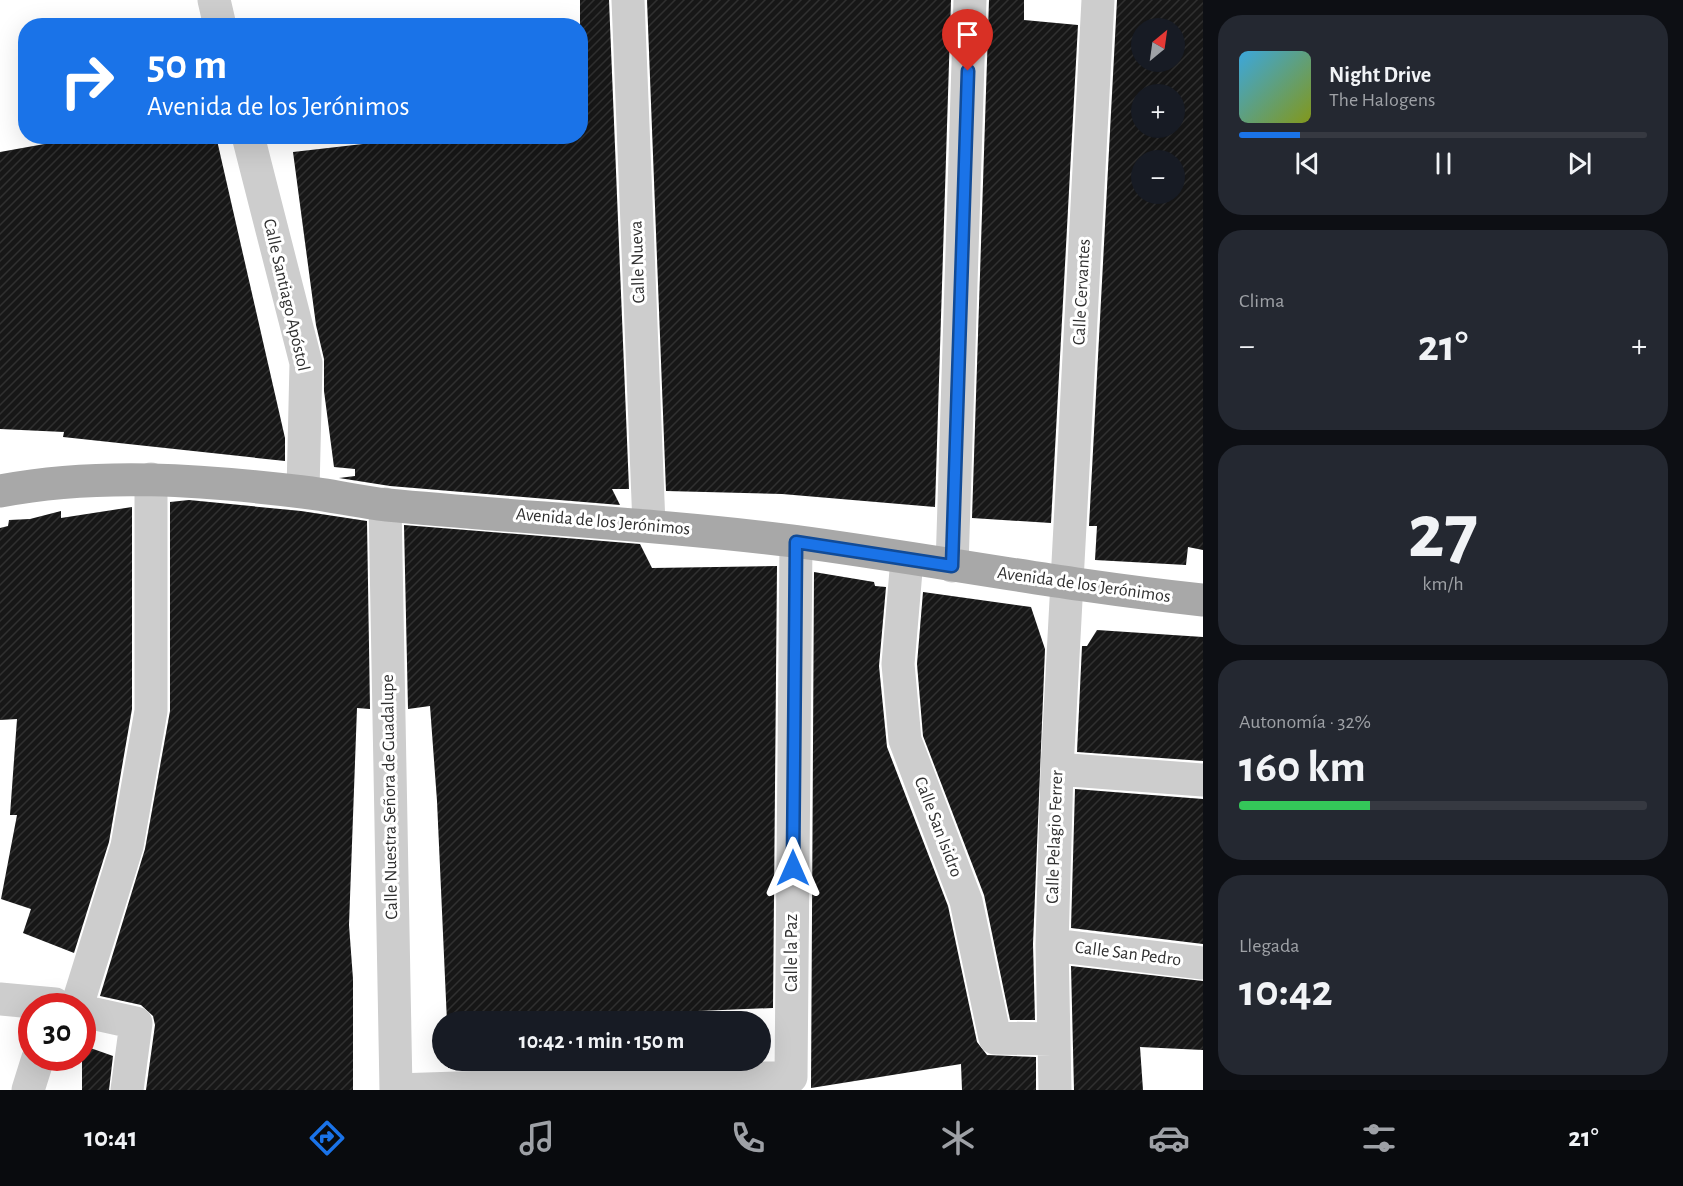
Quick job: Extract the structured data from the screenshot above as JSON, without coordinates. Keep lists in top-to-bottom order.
{
  "streets": {
    "main road": ["Avenida de los Jerónimos"],
    "street": [
      "Calle Nueva",
      "Calle Cervantes",
      "Calle Santiago Apóstol",
      "Calle Nuestra Señora de Guadalupe",
      "Calle San Isidro",
      "Calle Pelagio Ferrer",
      "Calle la Paz",
      "Calle San Pedro"
    ]
  },
  "crossings": [
    ["Calle Nueva", "Avenida de los Jerónimos"],
    ["Calle Cervantes", "Avenida de los Jerónimos"],
    ["Calle Cervantes", "Calle Pelagio Ferrer"],
    ["Calle Santiago Apóstol", "Avenida de los Jerónimos"],
    ["Avenida de los Jerónimos", "Calle Nuestra Señora de Guadalupe"],
    ["Avenida de los Jerónimos", "Calle San Isidro"],
    ["Avenida de los Jerónimos", "Calle Pelagio Ferrer"],
    ["Avenida de los Jerónimos", "Calle la Paz"],
    ["Calle Nuestra Señora de Guadalupe", "Calle la Paz"],
    ["Calle San Isidro", "Calle Pelagio Ferrer"],
    ["Calle Pelagio Ferrer", "Calle San Pedro"]
  ],
  "north": "top right",
  "page": {
    "map_buttons": ["+", "−"],
    "turn": ["50 m", "Avenida de los Jerónimos"],
    "song": ["Night Drive", "The Halogens"],
    "tile": [
      "Clima",
      ["27", "km/h"],
      ["Autonomía · 32%", "160 km"],
      ["Llegada", "10:42"]
    ],
    "heat": ["−", "21°", "+"],
    "limit": "30",
    "trip": "10:42 · 1 min · 150 m",
    "tabs": ["10:41", "21°"]
  }
}
